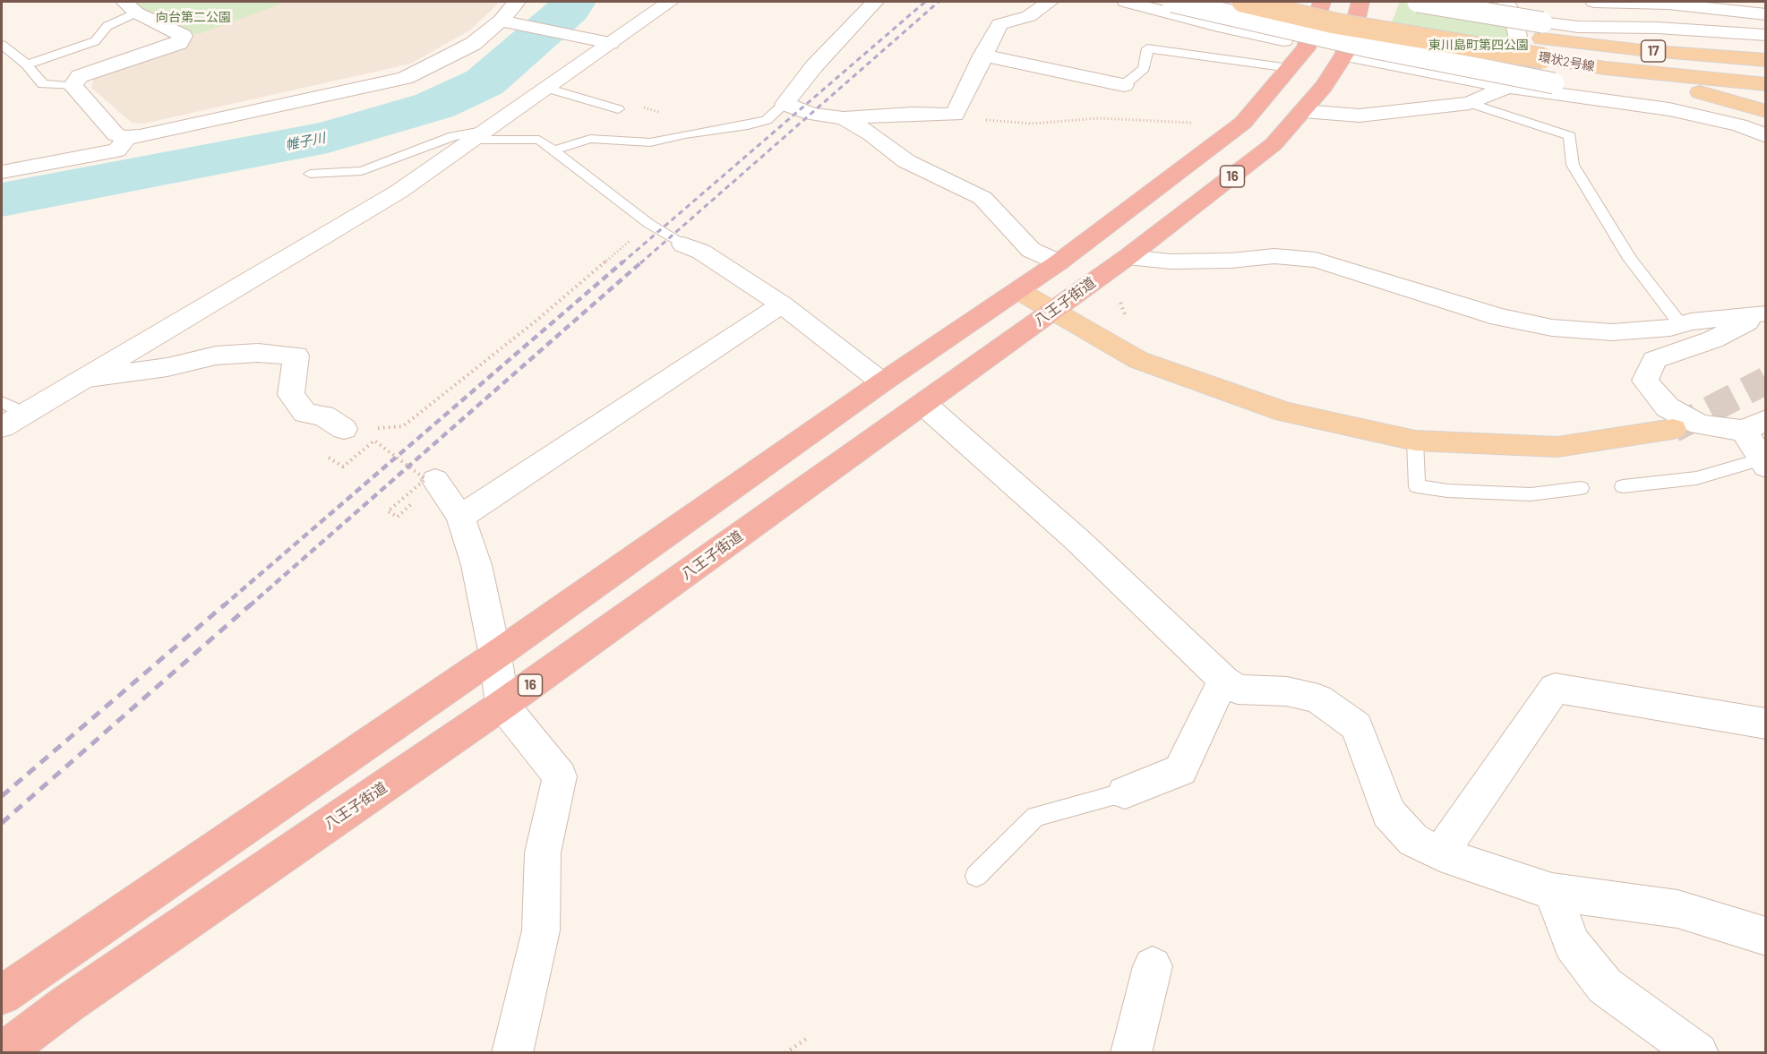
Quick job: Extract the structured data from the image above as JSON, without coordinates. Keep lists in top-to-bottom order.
{
  "streets": {
    "highway": ["16", "八王子街道"],
    "main road": ["17", "環状2号線"]
  },
  "water": ["帷子川"],
  "parks": ["向台第二公園", "東川島町第四公園"]
}
